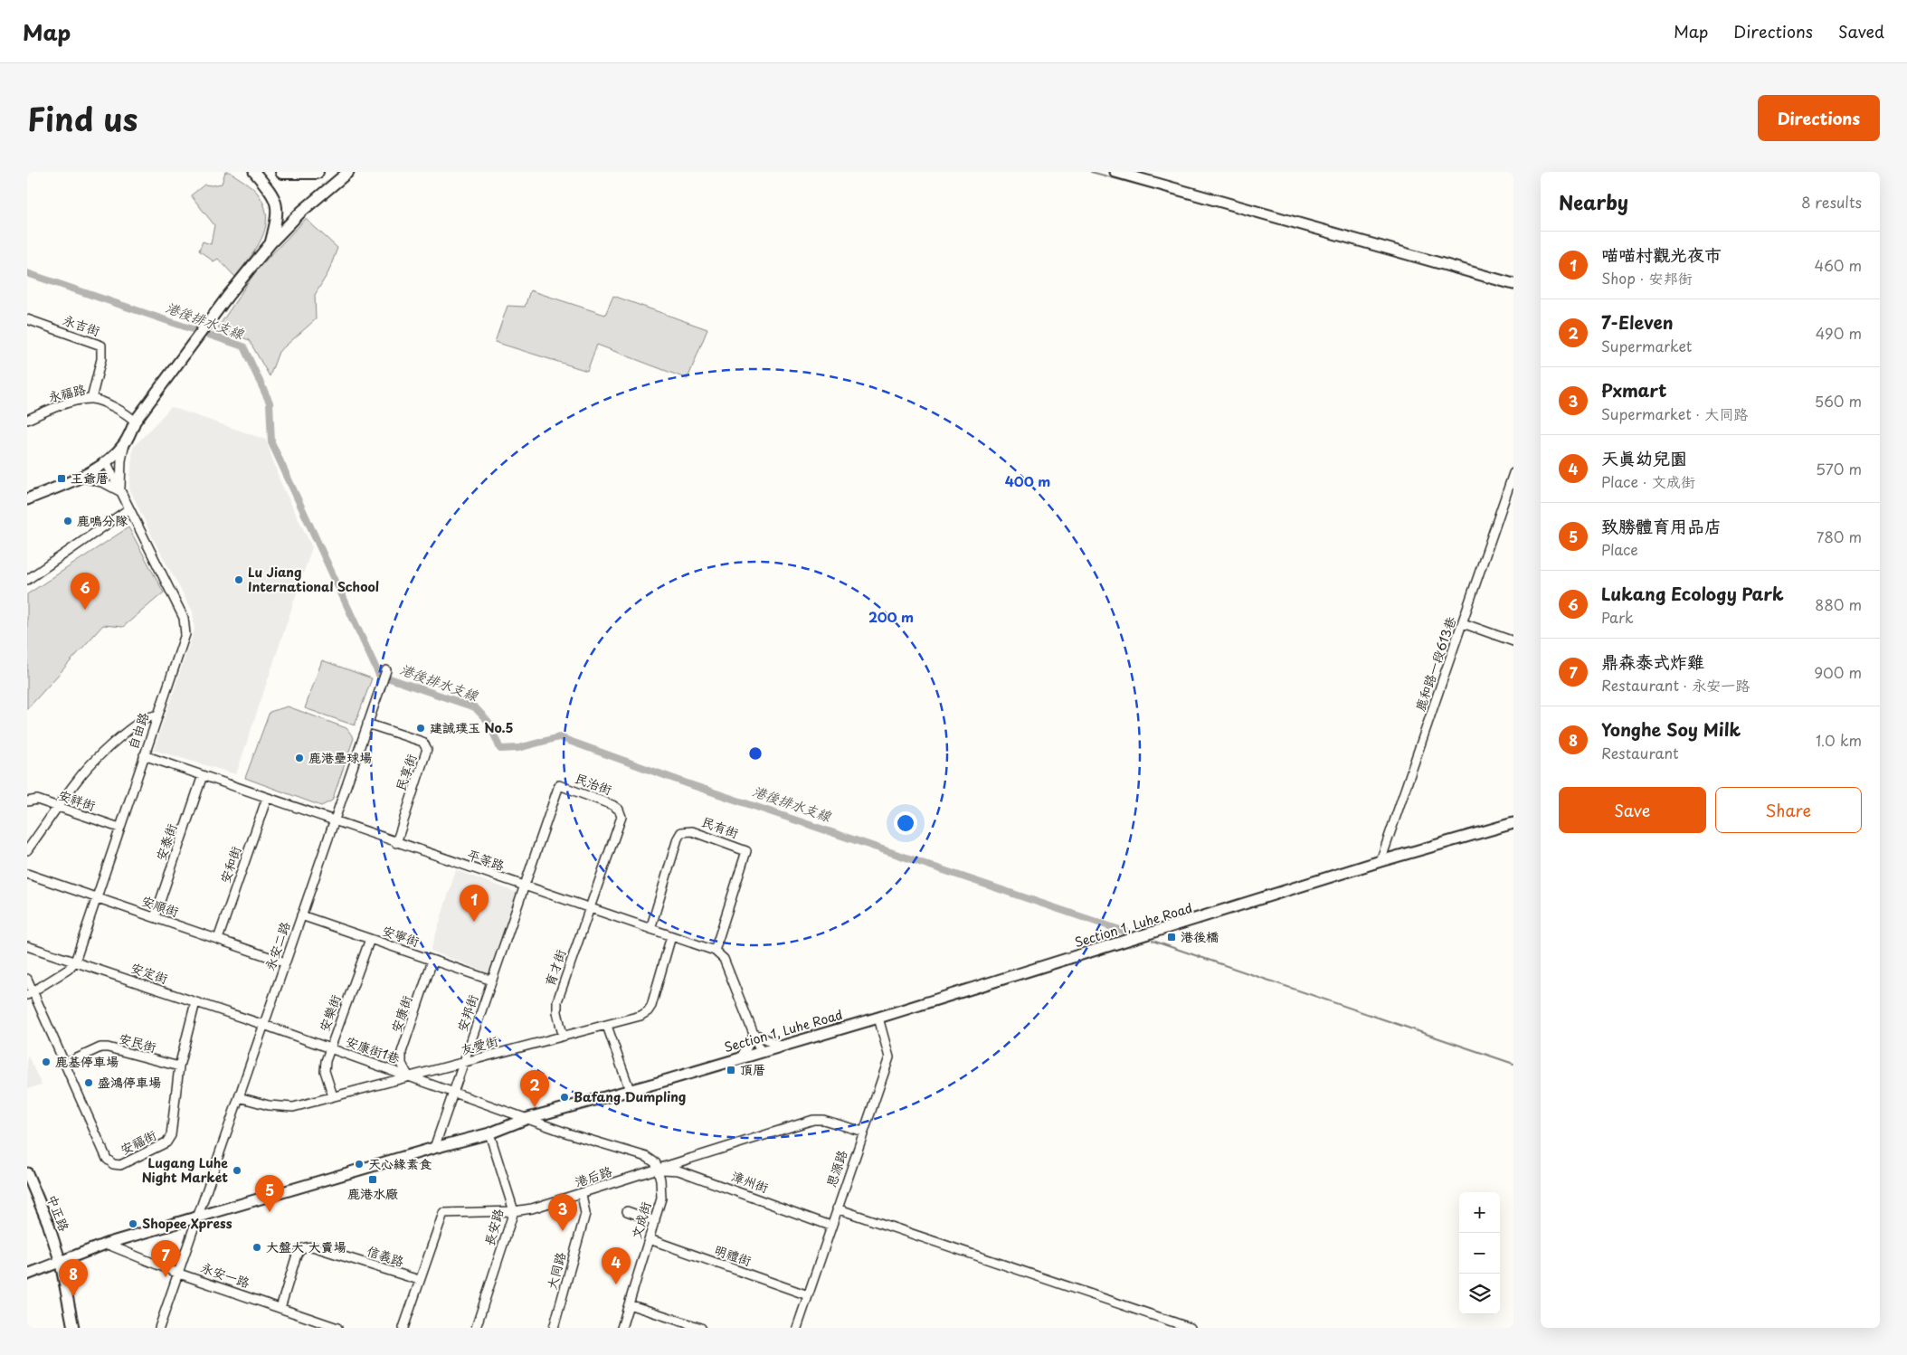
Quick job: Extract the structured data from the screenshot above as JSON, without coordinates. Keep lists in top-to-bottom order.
{
  "streets": {
    "main road": ["Section 1, Luhe Road", "中正路"],
    "street": [
      "永吉街",
      "永福路",
      "鹿和路一段613巷",
      "自由路",
      "民享街",
      "民治街",
      "安祥街",
      "民有街",
      "安泰街",
      "平等路",
      "安和街",
      "安順街",
      "安寧街",
      "永安二路",
      "育才街",
      "安定街",
      "安樂街",
      "安邦街",
      "安康街",
      "安民街",
      "友愛街",
      "安康街1巷",
      "安福街",
      "思源路",
      "港后路",
      "漳州街",
      "文成街",
      "長安路",
      "明禮街",
      "信義路",
      "大同路",
      "永安一路"
    ]
  },
  "crossings": [
    ["永吉街", "永福路"],
    ["鹿和路一段613巷", "Section 1, Luhe Road"],
    ["自由路", "安祥街"],
    ["自由路", "平等路"],
    ["自由路", "安順街"],
    ["自由路", "安定街"],
    ["民享街", "平等路"],
    ["民享街", "永安二路"],
    ["民治街", "平等路"],
    ["民治街", "育才街"],
    ["民治街", "安邦街"],
    ["民有街", "平等路"],
    ["安泰街", "平等路"],
    ["安泰街", "安順街"],
    ["平等路", "安和街"],
    ["平等路", "永安二路"],
    ["平等路", "育才街"],
    ["平等路", "安邦街"],
    ["平等路", "友愛街"],
    ["安和街", "安順街"],
    ["安順街", "永安二路"],
    ["Section 1, Luhe Road", "永安二路"],
    ["Section 1, Luhe Road", "安邦街"],
    ["Section 1, Luhe Road", "安康街1巷"],
    ["Section 1, Luhe Road", "思源路"],
    ["Section 1, Luhe Road", "中正路"],
    ["Section 1, Luhe Road", "長安路"],
    ["Section 1, Luhe Road", "永安一路"],
    ["安寧街", "永安二路"],
    ["安寧街", "安樂街"],
    ["安寧街", "安邦街"],
    ["安寧街", "安康街"],
    ["永安二路", "安定街"],
    ["永安二路", "友愛街"],
    ["永安二路", "安康街1巷"],
    ["永安二路", "永安一路"],
    ["育才街", "友愛街"],
    ["安定街", "安康街1巷"],
    ["安定街", "安福街"],
    ["安樂街", "友愛街"],
    ["安樂街", "安康街1巷"],
    ["安邦街", "友愛街"],
    ["安邦街", "安康街1巷"],
    ["安康街", "友愛街"],
    ["安康街", "安康街1巷"],
    ["安民街", "安福街"],
    ["友愛街", "安康街1巷"],
    ["安康街1巷", "港后路"],
    ["安康街1巷", "漳州街"],
    ["安康街1巷", "文成街"],
    ["思源路", "港后路"],
    ["思源路", "漳州街"],
    ["思源路", "明禮街"],
    ["港后路", "漳州街"],
    ["港后路", "文成街"],
    ["港后路", "長安路"],
    ["港后路", "信義路"],
    ["港后路", "大同路"],
    ["漳州街", "文成街"],
    ["文成街", "明禮街"],
    ["信義路", "永安一路"]
  ],
  "water": ["港後排水支線"],
  "places": {
    "transit": [
      "王爺厝",
      "港後橋",
      "頂厝",
      "鹿港水廠"
    ],
    "other": [
      "鹿鳴分隊",
      "Lu Jiang International School",
      "建誠璞玉 No.5",
      "鹿港壘球場",
      "鹿基停車場",
      "盛鴻停車場",
      "Bafang Dumpling",
      "天心緣素食",
      "Lugang Luhe Night Market",
      "Shopee Xpress",
      "大盤大 大賣場"
    ]
  },
  "page": {
    "header": "Map",
    "nav": ["Map", "Directions", "Saved"],
    "title": "Find us",
    "buttons": [
      "Directions",
      ["Save", "Share"]
    ],
    "heading": ["Nearby", "8 results"],
    "list": [
      {
        "mark": "1",
        "name": "喵喵村觀光夜市",
        "note": "Shop · 安邦街",
        "value": "460 m"
      },
      {
        "mark": "2",
        "name": "7-Eleven",
        "note": "Supermarket",
        "value": "490 m"
      },
      {
        "mark": "3",
        "name": "Pxmart",
        "note": "Supermarket · 大同路",
        "value": "560 m"
      },
      {
        "mark": "4",
        "name": "天真幼兒園",
        "note": "Place · 文成街",
        "value": "570 m"
      },
      {
        "mark": "5",
        "name": "致勝體育用品店",
        "note": "Place",
        "value": "780 m"
      },
      {
        "mark": "6",
        "name": "Lukang Ecology Park",
        "note": "Park",
        "value": "880 m"
      },
      {
        "mark": "7",
        "name": "鼎森泰式炸雞",
        "note": "Restaurant · 永安一路",
        "value": "900 m"
      },
      {
        "mark": "8",
        "name": "Yonghe Soy Milk",
        "note": "Restaurant",
        "value": "1.0 km"
      }
    ],
    "pins": [
      "6",
      "1",
      "2",
      "5",
      "3",
      "7",
      "4",
      "8"
    ],
    "map_buttons": ["+", "−"]
  },
  "rings": ["400 m", "200 m"]
}
